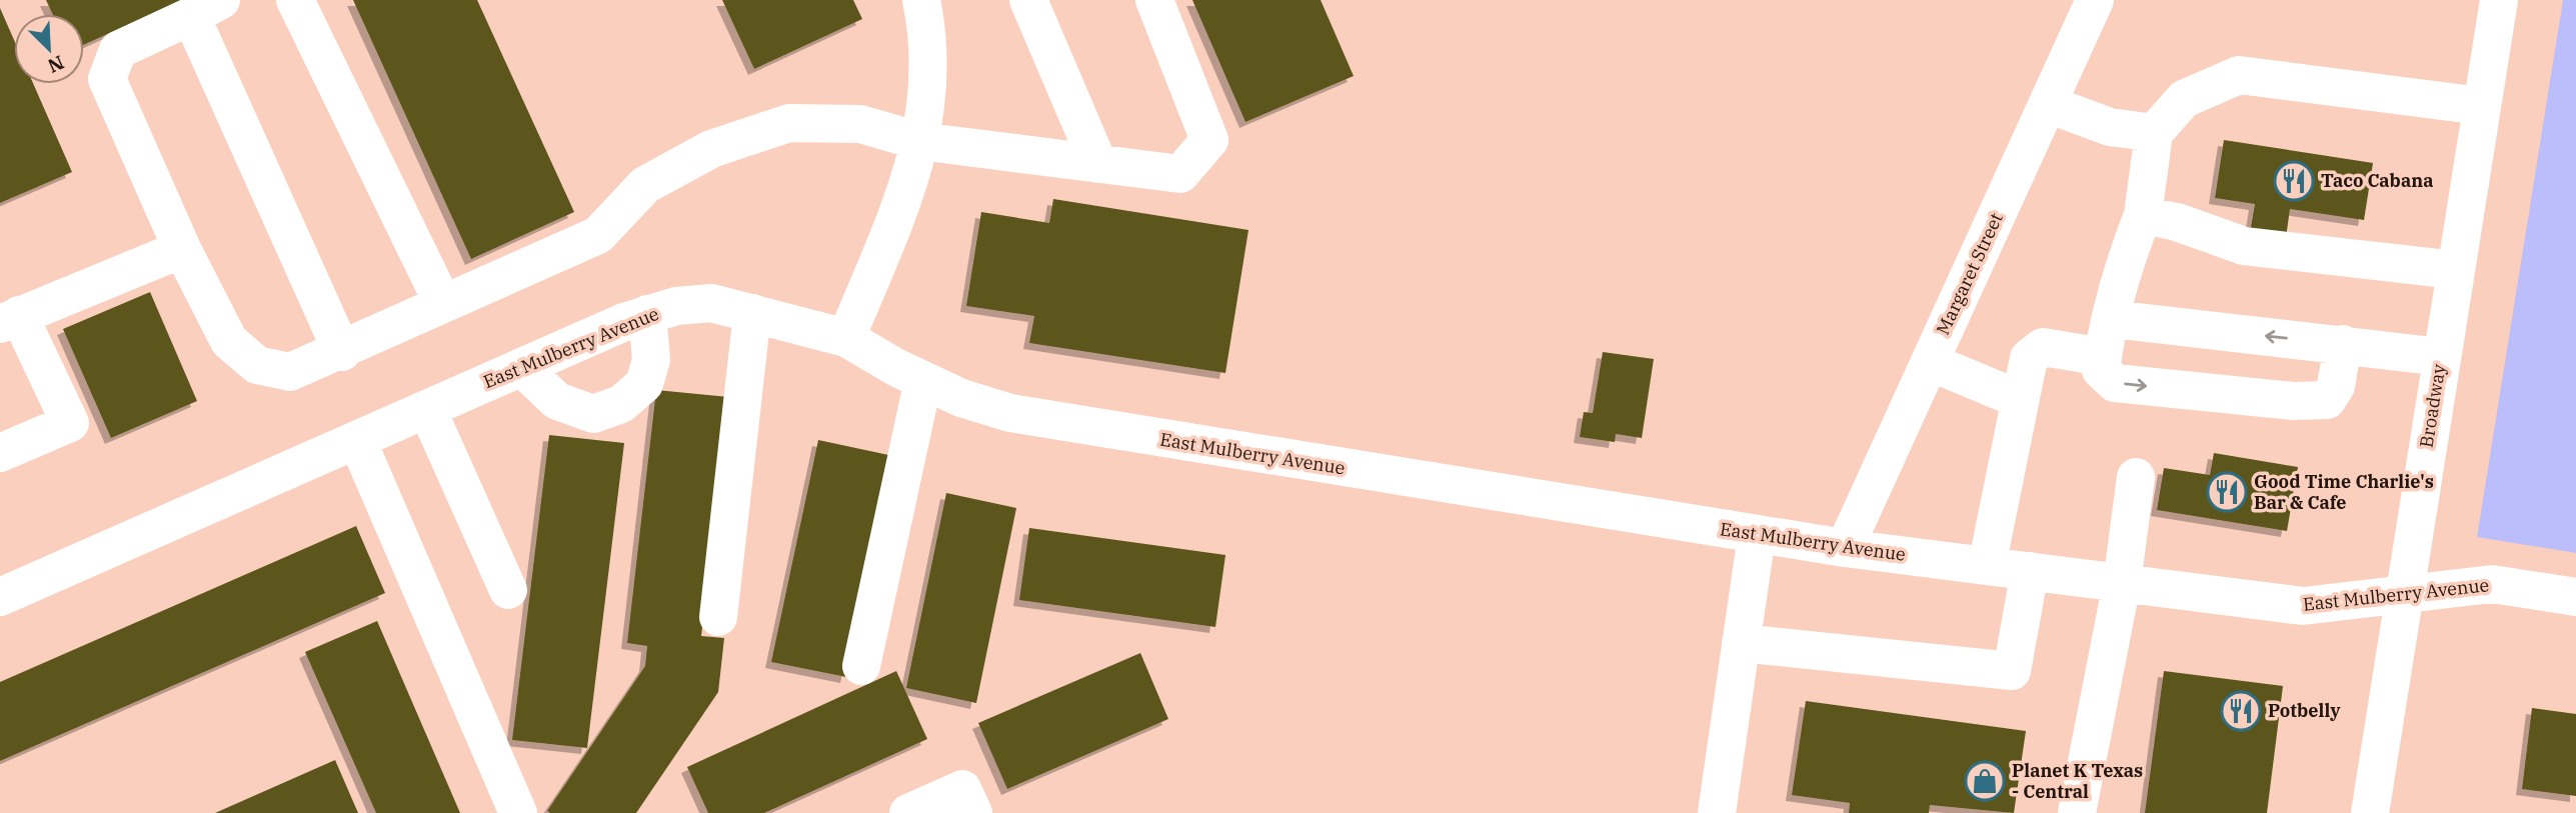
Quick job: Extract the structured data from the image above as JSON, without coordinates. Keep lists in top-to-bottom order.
{
  "streets": {
    "street": ["Margaret Street", "East Mulberry Avenue", "Broadway"]
  },
  "crossings": [
    ["Margaret Street", "East Mulberry Avenue"],
    ["East Mulberry Avenue", "Broadway"]
  ],
  "places": {
    "restaurant": ["Taco Cabana", "Good Time Charlie's Bar & Cafe", "Potbelly"],
    "shop": ["Planet K Texas - Central"]
  },
  "north": "bottom right"
}
